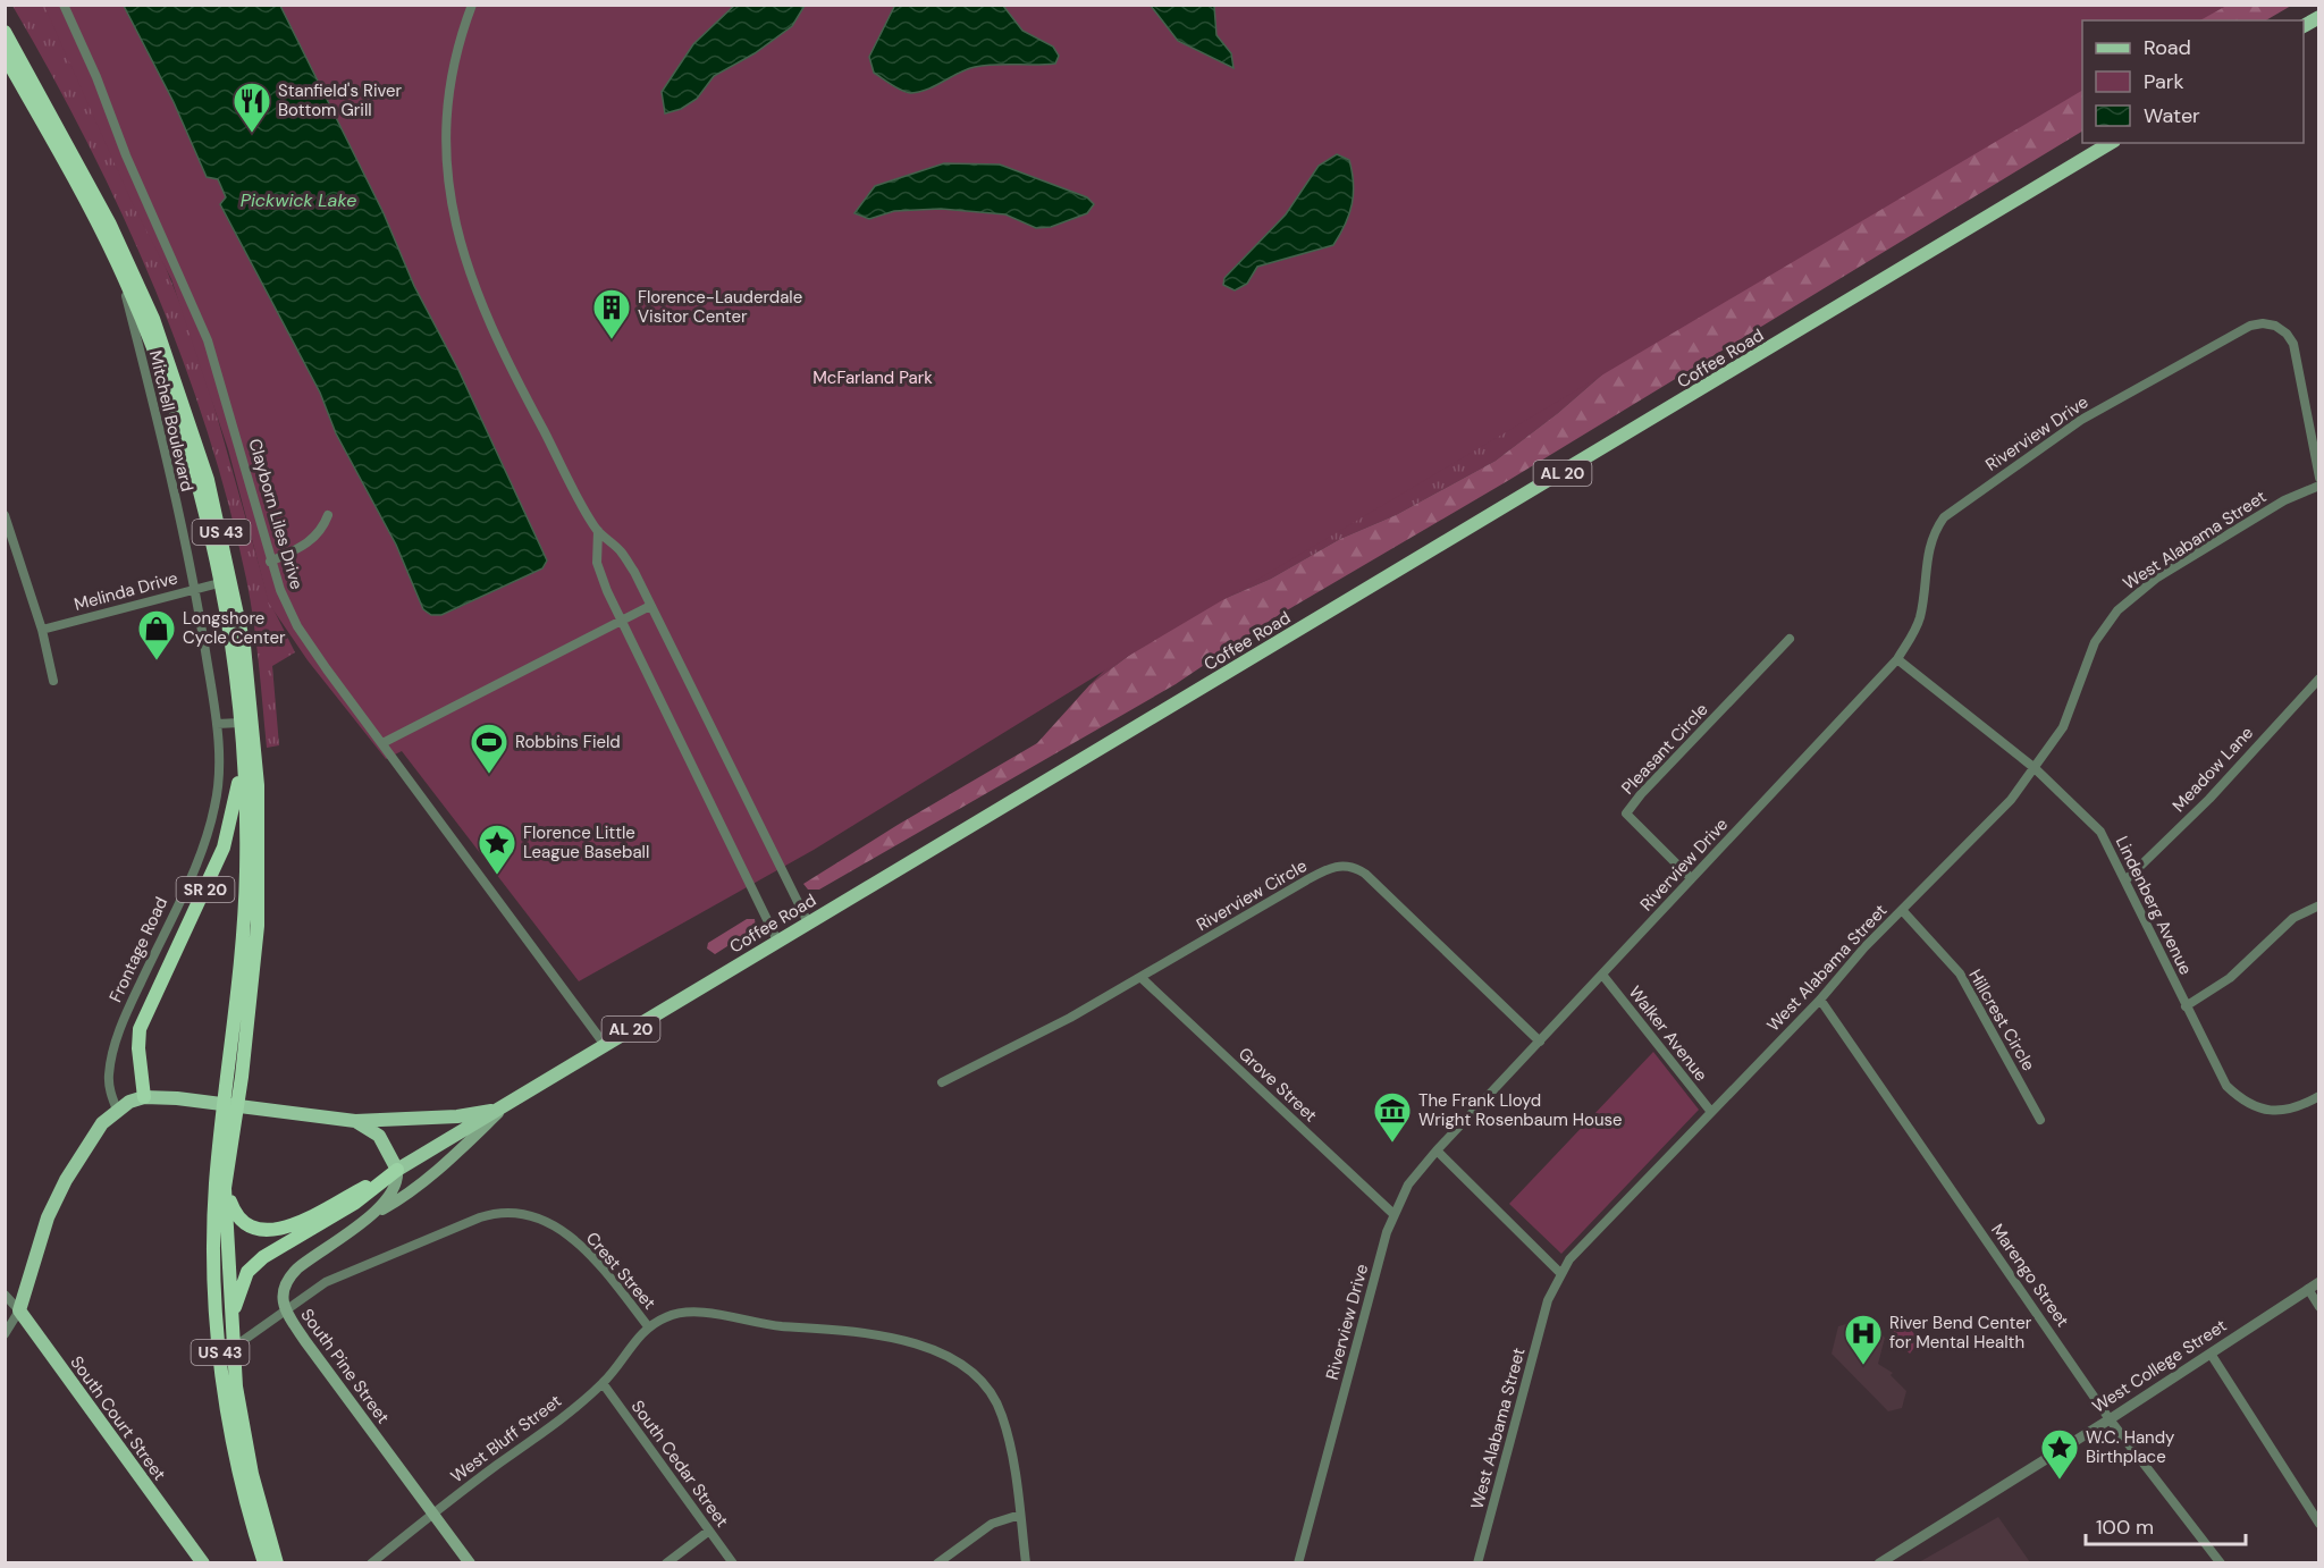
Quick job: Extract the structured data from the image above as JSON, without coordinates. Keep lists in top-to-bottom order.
{
  "streets": {
    "highway": ["US 43", "SR 20"],
    "main road": [
      "Coffee Road",
      "AL 20",
      "South Pine Street",
      "South Court Street"
    ],
    "street": [
      "Mitchell Boulevard",
      "Riverview Drive",
      "Clayborn Liles Drive",
      "West Alabama Street",
      "Melinda Drive",
      "Pleasant Circle",
      "Meadow Lane",
      "Riverview Circle",
      "Lindenberg Avenue",
      "Frontage Road",
      "Hillcrest Circle",
      "Walker Avenue",
      "Grove Street",
      "Crest Street",
      "Marengo Street",
      "West College Street",
      "West Bluff Street",
      "South Cedar Street"
    ]
  },
  "crossings": [
    ["Coffee Road", "Clayborn Liles Drive"],
    ["Coffee Road", "South Pine Street"],
    ["Mitchell Boulevard", "US 43"],
    ["Mitchell Boulevard", "Melinda Drive"],
    ["Mitchell Boulevard", "Frontage Road"],
    ["Riverview Drive", "Pleasant Circle"],
    ["Riverview Drive", "Riverview Circle"],
    ["Riverview Drive", "Lindenberg Avenue"],
    ["Riverview Drive", "Walker Avenue"],
    ["Riverview Drive", "Grove Street"],
    ["US 43", "Melinda Drive"],
    ["US 43", "SR 20"],
    ["US 43", "Crest Street"],
    ["West Alabama Street", "Lindenberg Avenue"],
    ["West Alabama Street", "Hillcrest Circle"],
    ["West Alabama Street", "Walker Avenue"],
    ["West Alabama Street", "Marengo Street"],
    ["Meadow Lane", "Lindenberg Avenue"],
    ["Riverview Circle", "Grove Street"],
    ["Crest Street", "South Pine Street"],
    ["Crest Street", "West Bluff Street"],
    ["Marengo Street", "West College Street"],
    ["South Pine Street", "West Bluff Street"],
    ["West Bluff Street", "South Cedar Street"]
  ],
  "water": ["Pickwick Lake"],
  "parks": ["McFarland Park"],
  "places": {
    "restaurant": ["Stanfield's River Bottom Grill"],
    "building": ["Florence-Lauderdale Visitor Center"],
    "shop": ["Longshore Cycle Center"],
    "sports": ["Robbins Field"],
    "place": ["Florence Little League Baseball", "W.C. Handy Birthplace"],
    "museum": ["The Frank Lloyd Wright Rosenbaum House"],
    "hospital": ["River Bend Center for Mental Health"]
  },
  "legend": ["Road", "Park", "Water"],
  "scale_bar": "100 m"
}
